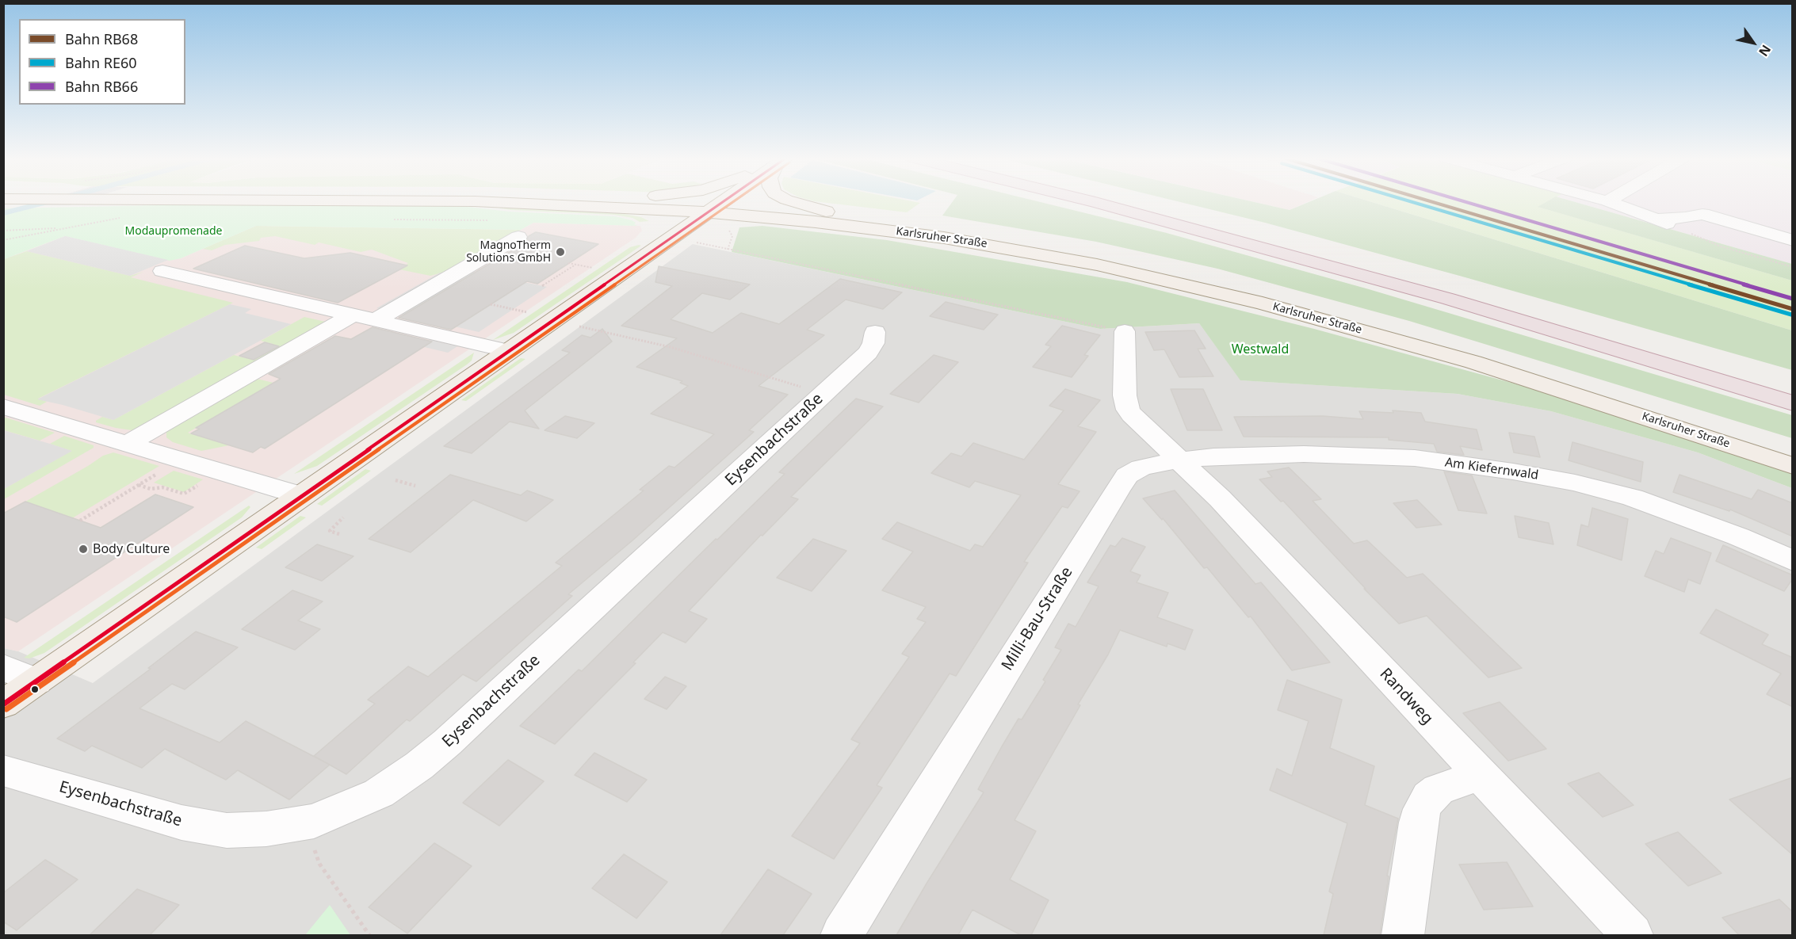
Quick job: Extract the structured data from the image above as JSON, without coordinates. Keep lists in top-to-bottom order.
{
  "streets": {
    "main road": ["Karlsruher Straße"],
    "street": [
      "Eysenbachstraße",
      "Am Kiefernwald",
      "Milli-Bau-Straße",
      "Randweg"
    ]
  },
  "crossings": [
    ["Am Kiefernwald", "Milli-Bau-Straße"],
    ["Am Kiefernwald", "Randweg"],
    ["Milli-Bau-Straße", "Randweg"]
  ],
  "parks": ["Modaupromenade", "Westwald"],
  "places": ["MagnoTherm Solutions GmbH", "Body Culture"],
  "lines": ["rail line RB68", "rail line RE60", "rail line RB66"],
  "legend": ["Bahn RB68", "Bahn RE60", "Bahn RB66"],
  "north": "bottom right"
}
